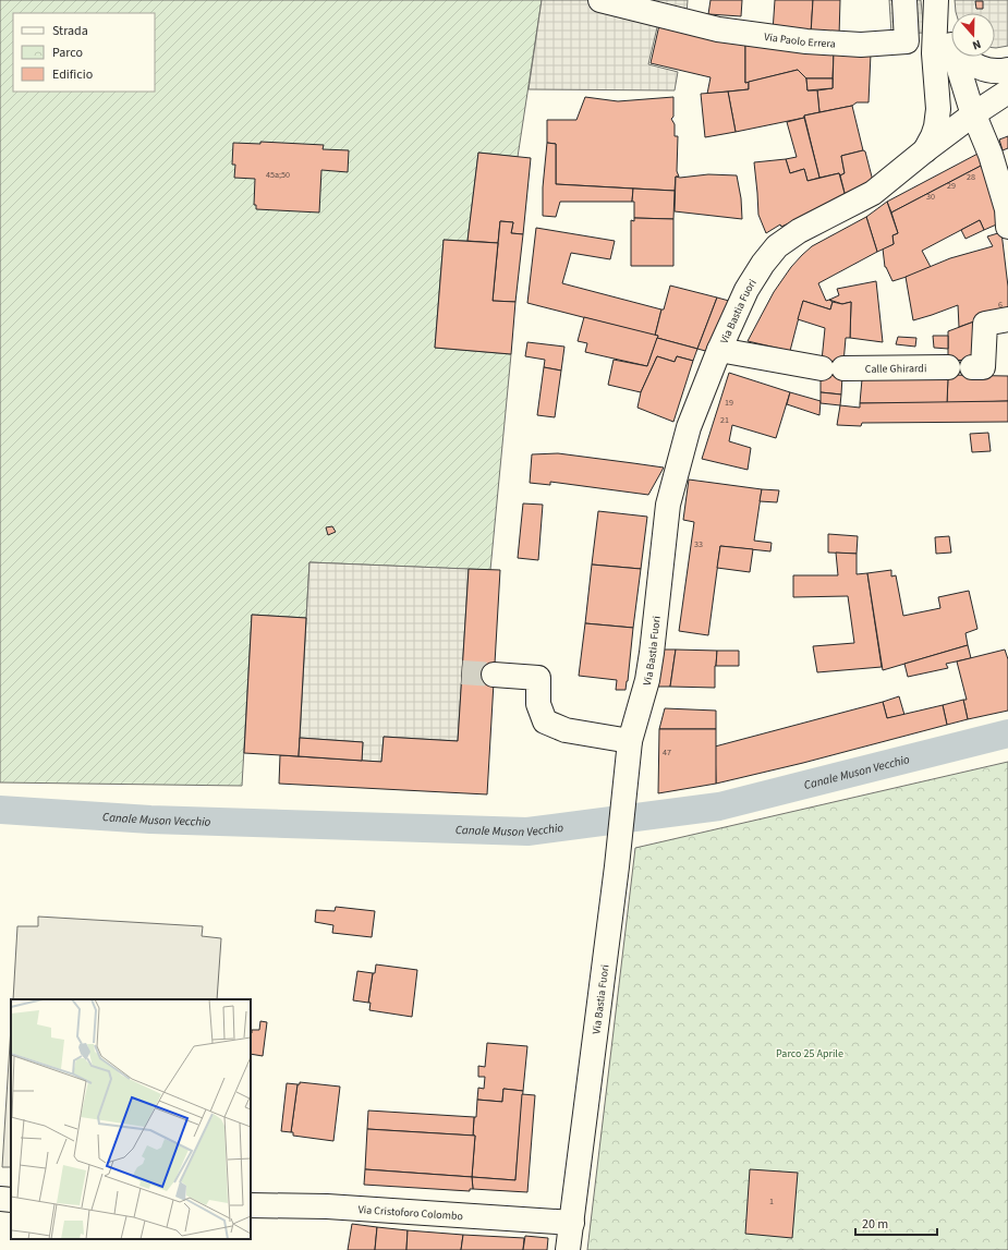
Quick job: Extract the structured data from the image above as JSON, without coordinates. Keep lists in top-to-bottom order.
{
  "streets": {
    "street": [
      "Via Paolo Errera",
      "Via Bastia Fuori",
      "Calle Ghirardi",
      "Via Cristoforo Colombo"
    ]
  },
  "crossings": [
    ["Via Bastia Fuori", "Calle Ghirardi"],
    ["Via Bastia Fuori", "Via Cristoforo Colombo"]
  ],
  "water": ["Canale Muson Vecchio"],
  "parks": ["Parco 25 Aprile"],
  "house_numbers": [
    "45a;50",
    "28",
    "29",
    "30",
    "6",
    "19",
    "21",
    "33",
    "47",
    "1"
  ],
  "legend": ["Strada", "Parco", "Edificio"],
  "scale_bar": "20 m",
  "north": "bottom"
}
